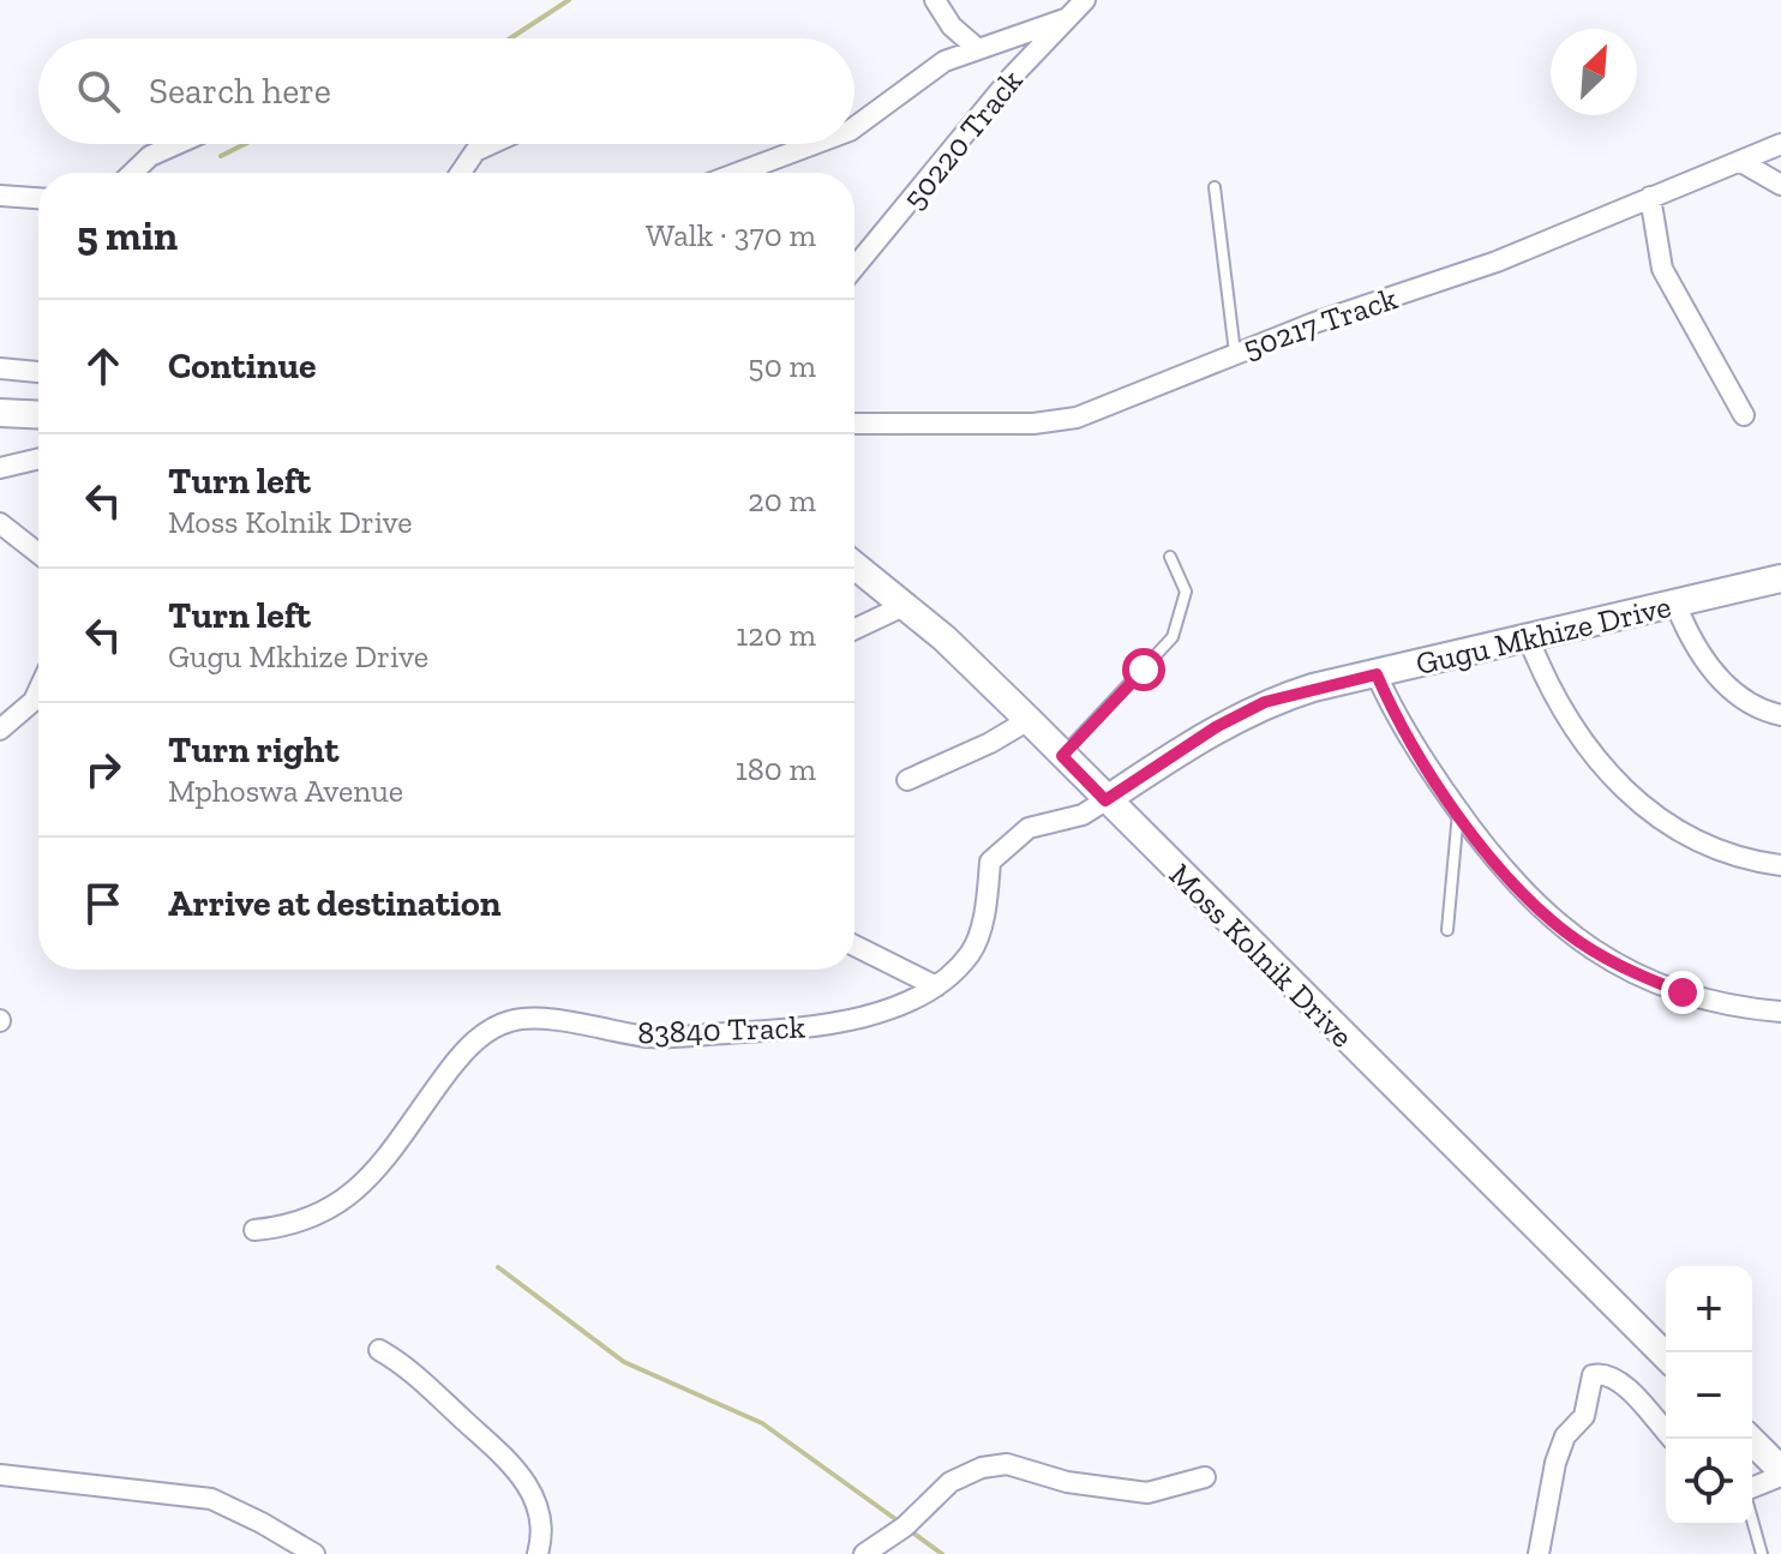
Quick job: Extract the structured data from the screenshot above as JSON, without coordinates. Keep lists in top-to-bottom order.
{
  "streets": {
    "main road": ["Gugu Mkhize Drive", "Moss Kolnik Drive"],
    "street": ["50220 Track", "50217 Track", "83840 Track"]
  },
  "crossings": [
    ["Gugu Mkhize Drive", "Moss Kolnik Drive"],
    ["Gugu Mkhize Drive", "83840 Track"],
    ["Moss Kolnik Drive", "83840 Track"]
  ],
  "north": "top right",
  "page": {
    "search": "Search here",
    "heading": ["5 min", "Walk · 370 m"],
    "list": [
      ["Continue", "50 m"],
      ["Turn left", "Moss Kolnik Drive", "20 m"],
      ["Turn left", "Gugu Mkhize Drive", "120 m"],
      ["Turn right", "Mphoswa Avenue", "180 m"],
      "Arrive at destination"
    ],
    "map_buttons": ["+", "−"]
  }
}
